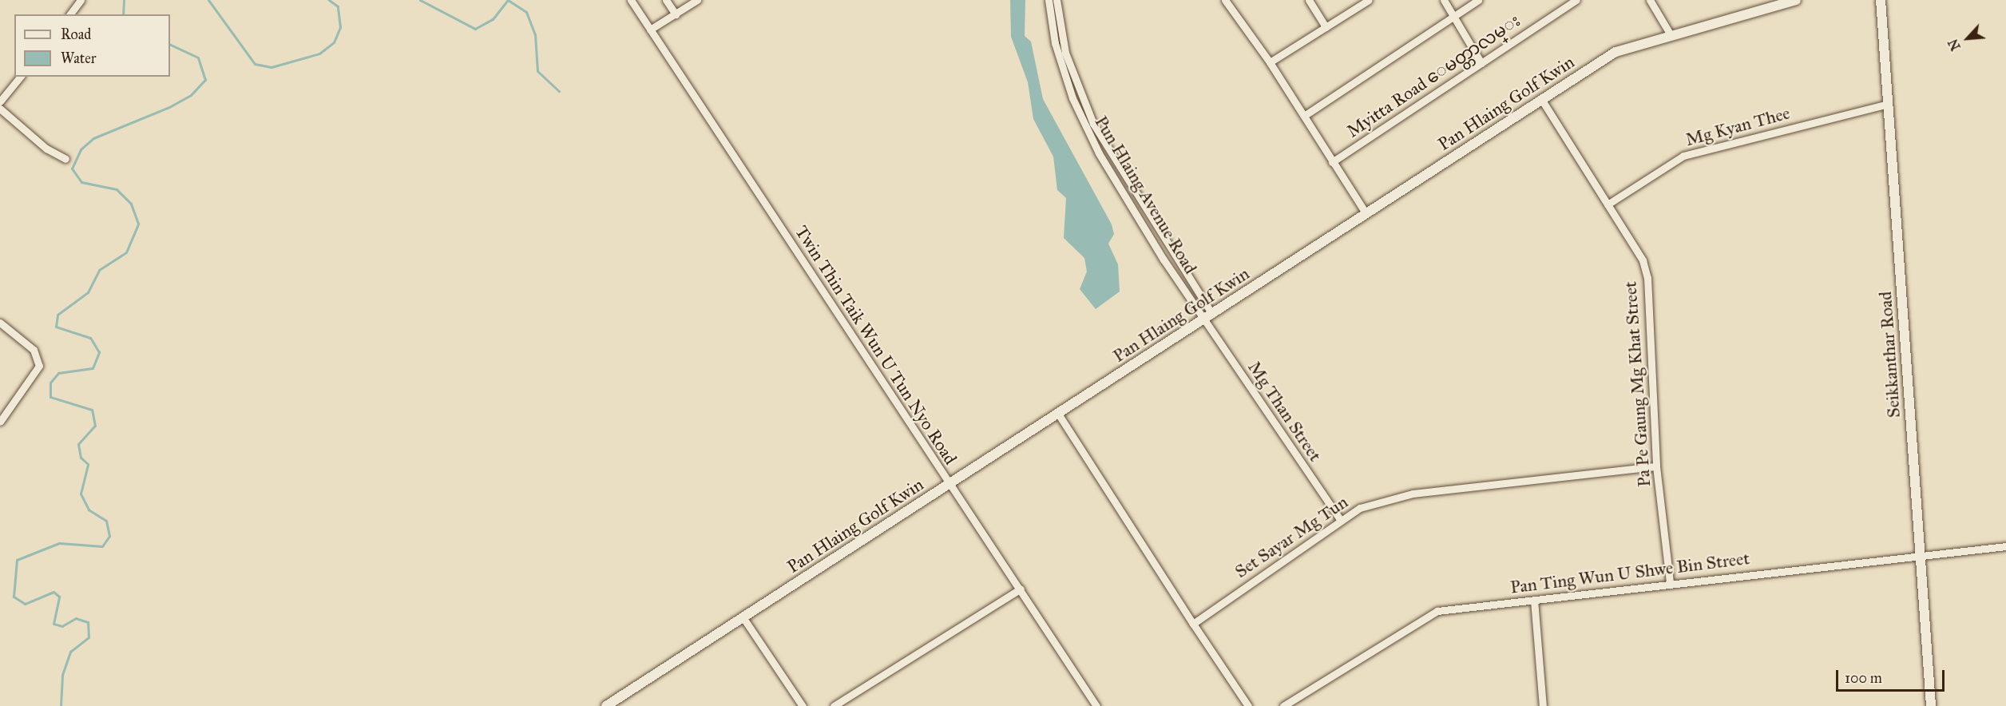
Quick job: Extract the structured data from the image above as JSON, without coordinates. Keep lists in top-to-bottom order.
{
  "streets": {
    "street": [
      "Myitta Road ေမတ္တာလမ္း",
      "Pan Hlaing Golf Kwin",
      "Mg Kyan Thee",
      "Pun Hlaing Avenue Road",
      "Twin Thin Taik Wun U Tun Nyo Road",
      "Seikkanthar Road",
      "Pa Pe Gaung Mg Khat Street",
      "Mg Than Street",
      "Set Sayar Mg Tun",
      "Pan Ting Wun U Shwe Bin Street"
    ]
  },
  "crossings": [
    ["Pan Hlaing Golf Kwin", "Pun Hlaing Avenue Road"],
    ["Pan Hlaing Golf Kwin", "Twin Thin Taik Wun U Tun Nyo Road"],
    ["Pan Hlaing Golf Kwin", "Pa Pe Gaung Mg Khat Street"],
    ["Pan Hlaing Golf Kwin", "Mg Than Street"],
    ["Mg Kyan Thee", "Seikkanthar Road"],
    ["Mg Kyan Thee", "Pa Pe Gaung Mg Khat Street"],
    ["Pun Hlaing Avenue Road", "Mg Than Street"],
    ["Seikkanthar Road", "Pan Ting Wun U Shwe Bin Street"],
    ["Pa Pe Gaung Mg Khat Street", "Set Sayar Mg Tun"],
    ["Pa Pe Gaung Mg Khat Street", "Pan Ting Wun U Shwe Bin Street"],
    ["Mg Than Street", "Set Sayar Mg Tun"]
  ],
  "legend": ["Road", "Water"],
  "scale_bar": "100 m",
  "north": "bottom left"
}
